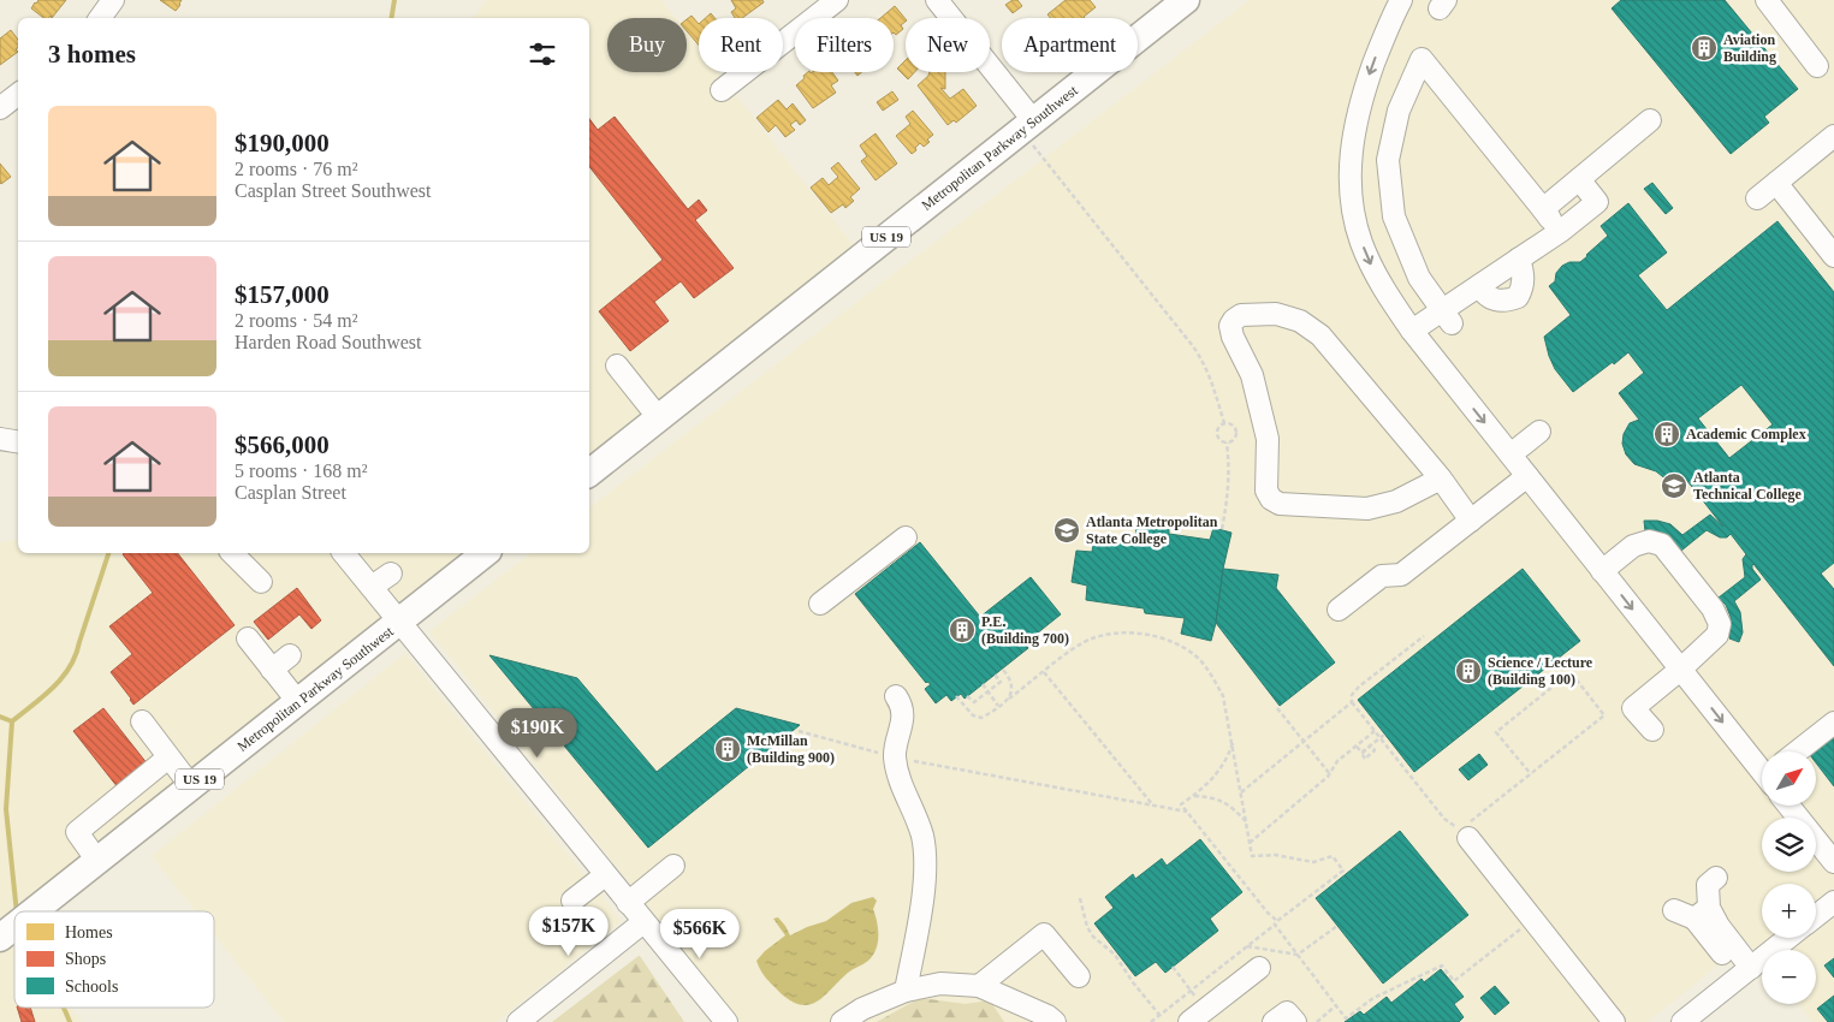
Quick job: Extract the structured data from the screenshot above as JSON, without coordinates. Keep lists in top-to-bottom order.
{
  "streets": {
    "main road": ["Metropolitan Parkway Southwest", "US 19"]
  },
  "places": {
    "building": [
      "Aviation Building",
      "Academic Complex",
      "P.E. (Building 700)",
      "Science / Lecture (Building 100)",
      "McMillan (Building 900)"
    ],
    "school or university": ["Atlanta Technical College", "Atlanta Metropolitan State College"]
  },
  "legend": ["Homes", "Shops", "Schools"],
  "north": "top right",
  "page": {
    "chip": [
      "Buy",
      "Rent",
      "Filters",
      "New",
      "Apartment"
    ],
    "heading": "3 homes",
    "list": [
      {
        "name": "$190,000",
        "note": "2 rooms · 76 m² · Casplan Street Southwest"
      },
      {
        "name": "$157,000",
        "note": "2 rooms · 54 m² · Harden Road Southwest"
      },
      {
        "name": "$566,000",
        "note": "5 rooms · 168 m² · Casplan Street"
      }
    ],
    "price": ["$190K", "$157K", "$566K"],
    "map_buttons": ["+", "−"]
  }
}
